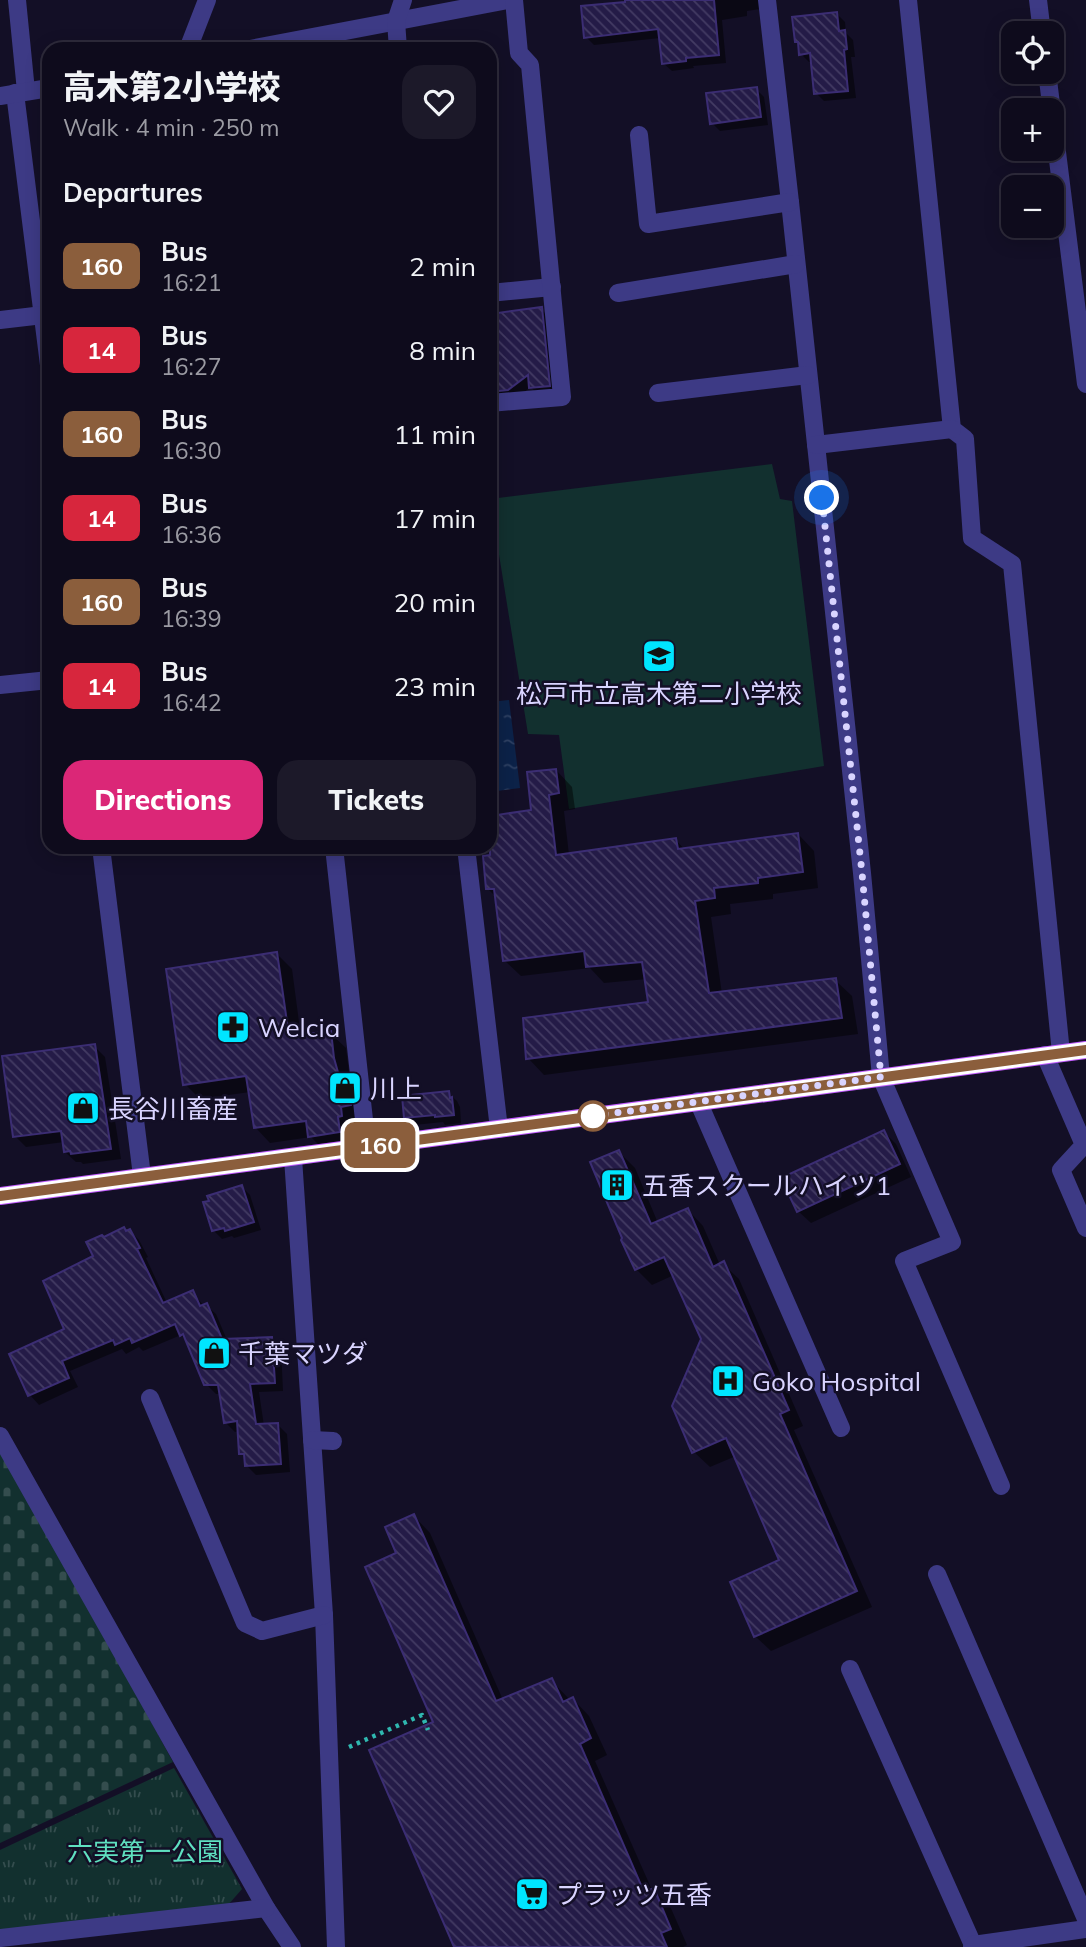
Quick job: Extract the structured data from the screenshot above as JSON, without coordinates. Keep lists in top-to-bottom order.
{
  "parks": ["六実第一公園"],
  "places": {
    "school or university": ["松戸市立高木第二小学校"],
    "pharmacy": ["Welcia"],
    "shop": ["川上", "長谷川畜産", "千葉マツダ"],
    "building": ["五香スクールハイツ1"],
    "hospital": ["Goko Hospital"],
    "supermarket": ["プラッツ五香"]
  },
  "lines": ["bus line 160"],
  "page": {
    "on_map": "160",
    "map_buttons": ["+", "−"],
    "heading": [
      ["高木第2小学校", "Walk · 4 min · 250 m"],
      "Departures"
    ],
    "list": [
      {
        "mark": "160",
        "name": "Bus",
        "note": "16:21",
        "value": "2 min"
      },
      {
        "mark": "14",
        "name": "Bus",
        "note": "16:27",
        "value": "8 min"
      },
      {
        "mark": "160",
        "name": "Bus",
        "note": "16:30",
        "value": "11 min"
      },
      {
        "mark": "14",
        "name": "Bus",
        "note": "16:36",
        "value": "17 min"
      },
      {
        "mark": "160",
        "name": "Bus",
        "note": "16:39",
        "value": "20 min"
      },
      {
        "mark": "14",
        "name": "Bus",
        "note": "16:42",
        "value": "23 min"
      }
    ],
    "buttons": ["Directions", "Tickets"]
  }
}
